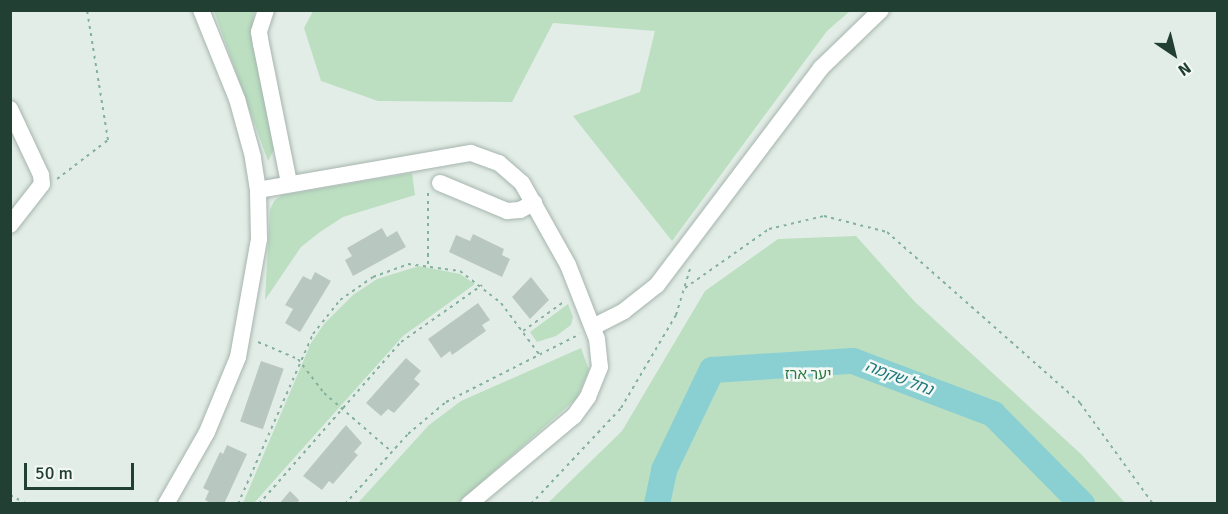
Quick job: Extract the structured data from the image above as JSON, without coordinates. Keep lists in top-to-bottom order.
{
  "water": ["נחל שקמה"],
  "parks": ["יער ארז"],
  "scale_bar": "50 m",
  "north": "bottom right"
}
